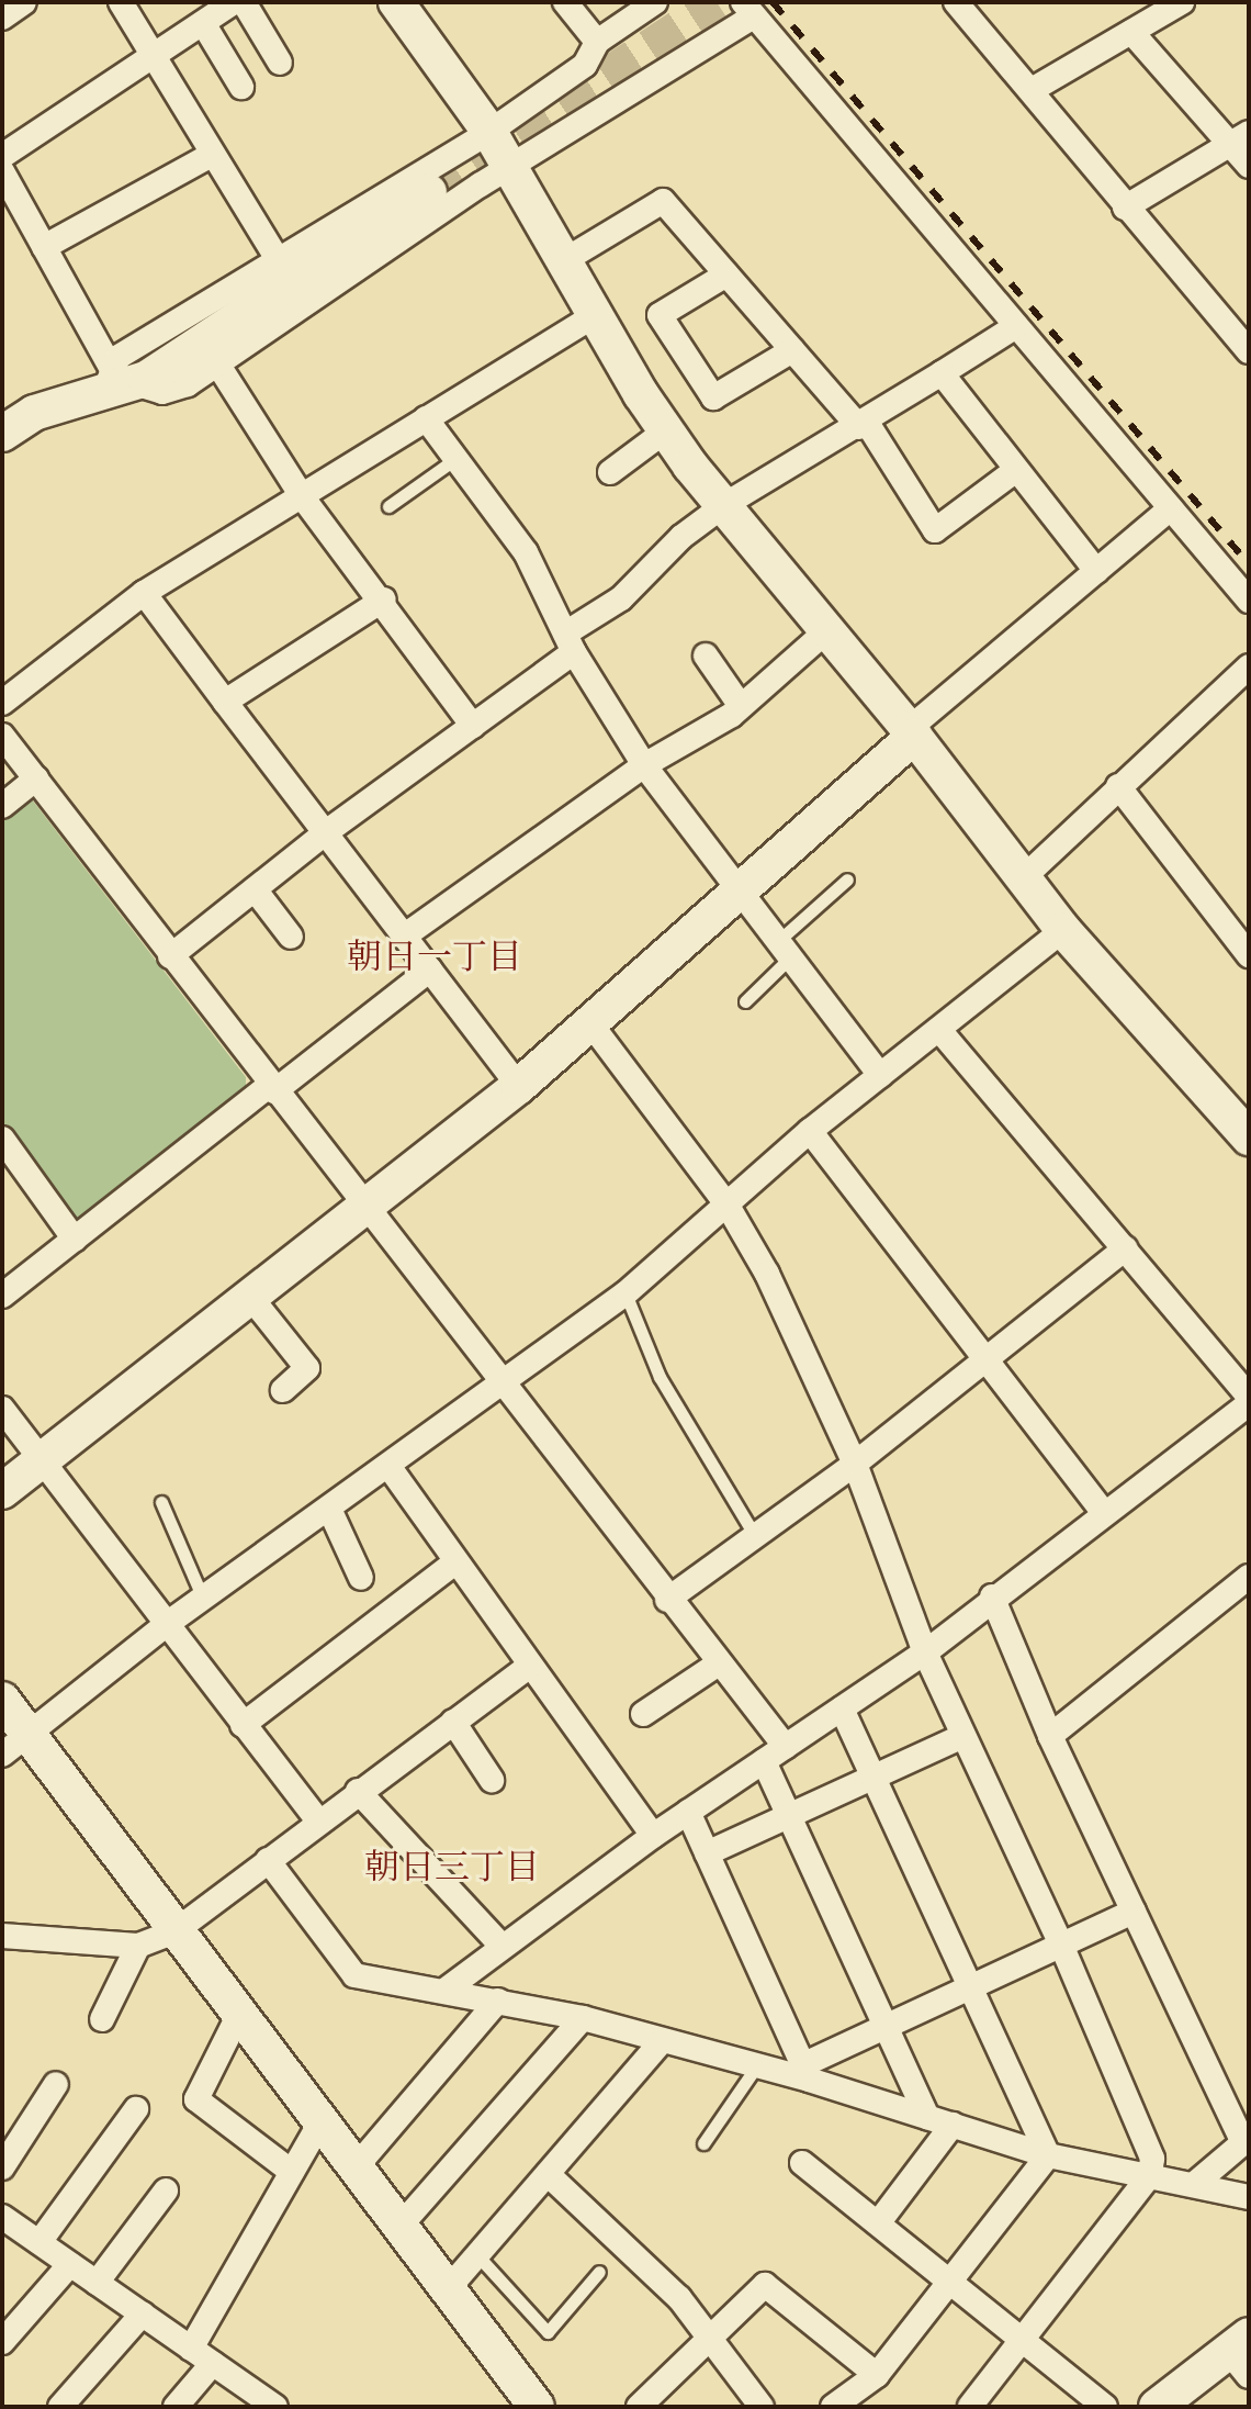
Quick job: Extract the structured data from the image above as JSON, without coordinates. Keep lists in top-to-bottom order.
{
  "districts": ["朝日一丁目", "朝日三丁目"]
}
